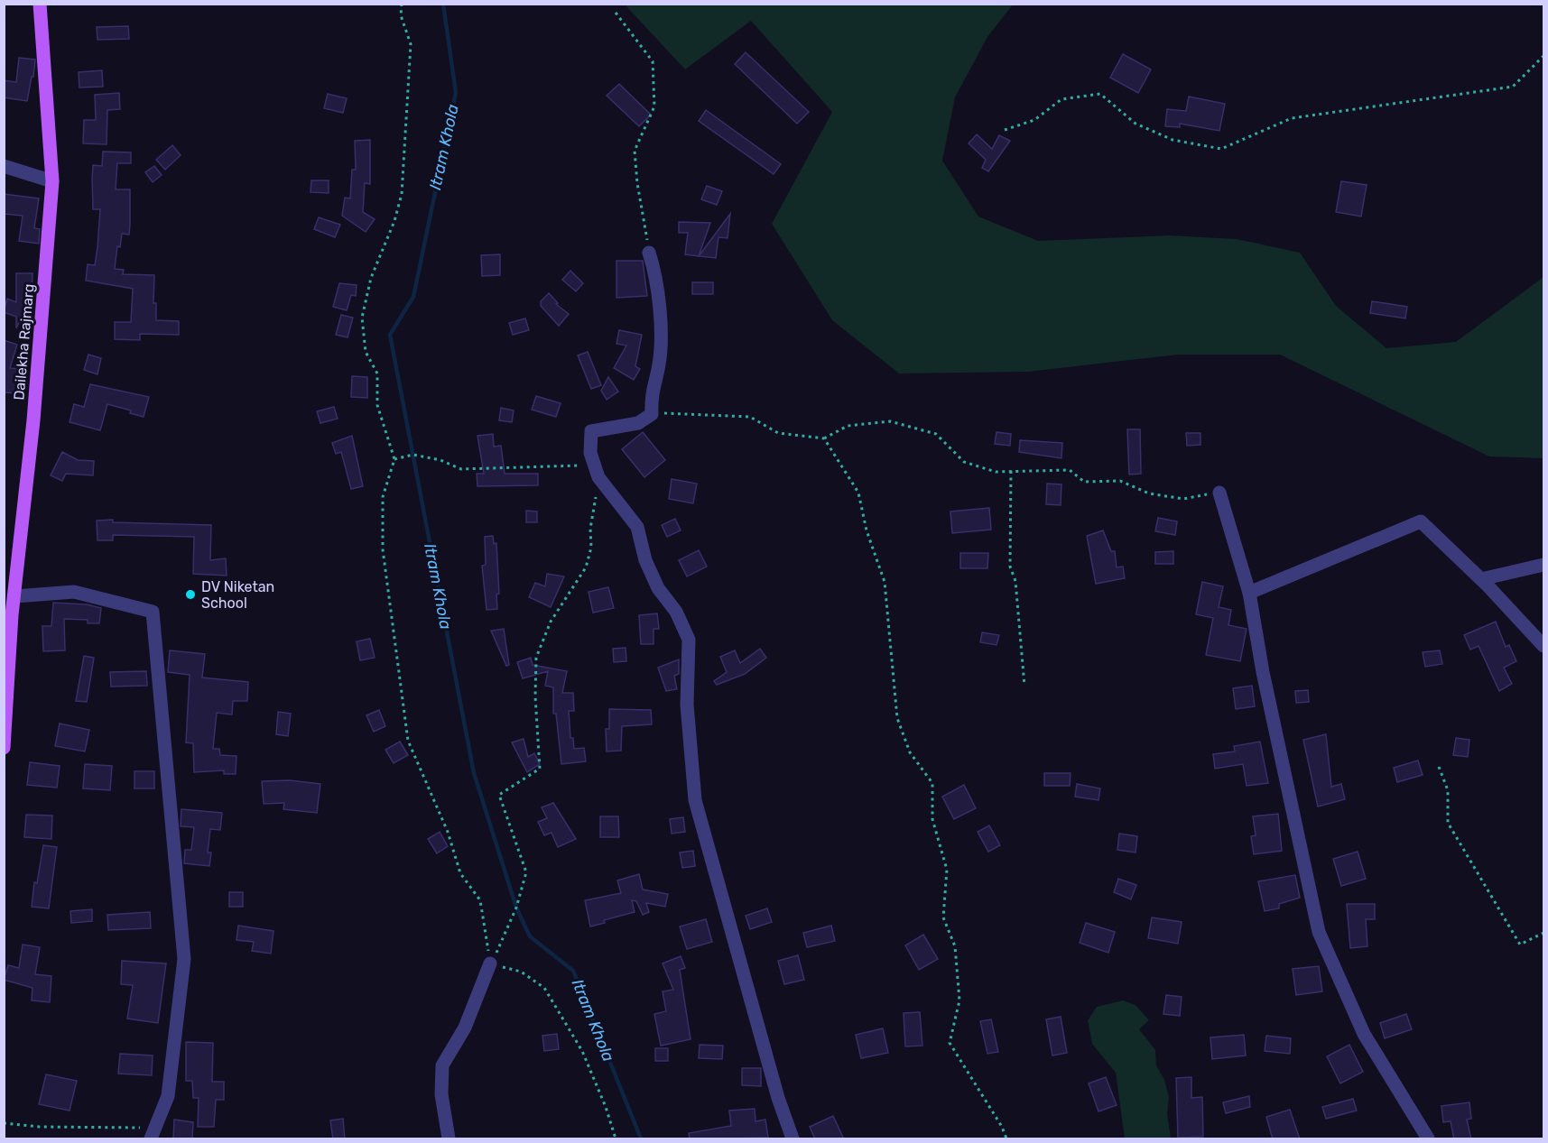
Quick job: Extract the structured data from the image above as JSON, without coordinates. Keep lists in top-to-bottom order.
{
  "streets": {
    "main road": ["Dailekha Rajmarg"]
  },
  "water": ["Itram Khola"],
  "places": ["DV Niketan School"]
}
